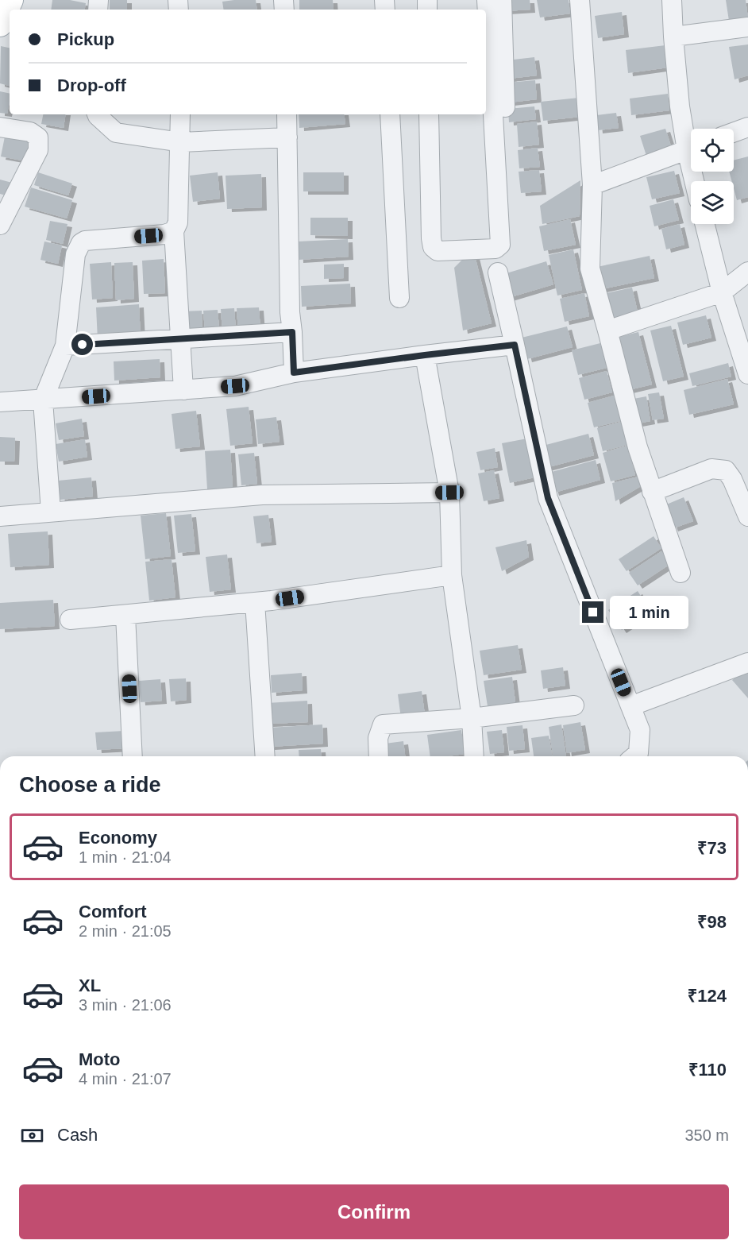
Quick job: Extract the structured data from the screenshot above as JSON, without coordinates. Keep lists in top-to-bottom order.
{
  "page": {
    "banner": ["Pickup", "Drop-off"],
    "bubble": "1 min",
    "heading": "Choose a ride",
    "list": [
      {
        "name": "Economy",
        "note": "1 min · 21:04",
        "value": "₹73"
      },
      {
        "name": "Comfort",
        "note": "2 min · 21:05",
        "value": "₹98"
      },
      {
        "name": "XL",
        "note": "3 min · 21:06",
        "value": "₹124"
      },
      {
        "name": "Moto",
        "note": "4 min · 21:07",
        "value": "₹110"
      }
    ],
    "pay": ["Cash", "350 m"],
    "buttons": "Confirm"
  }
}
